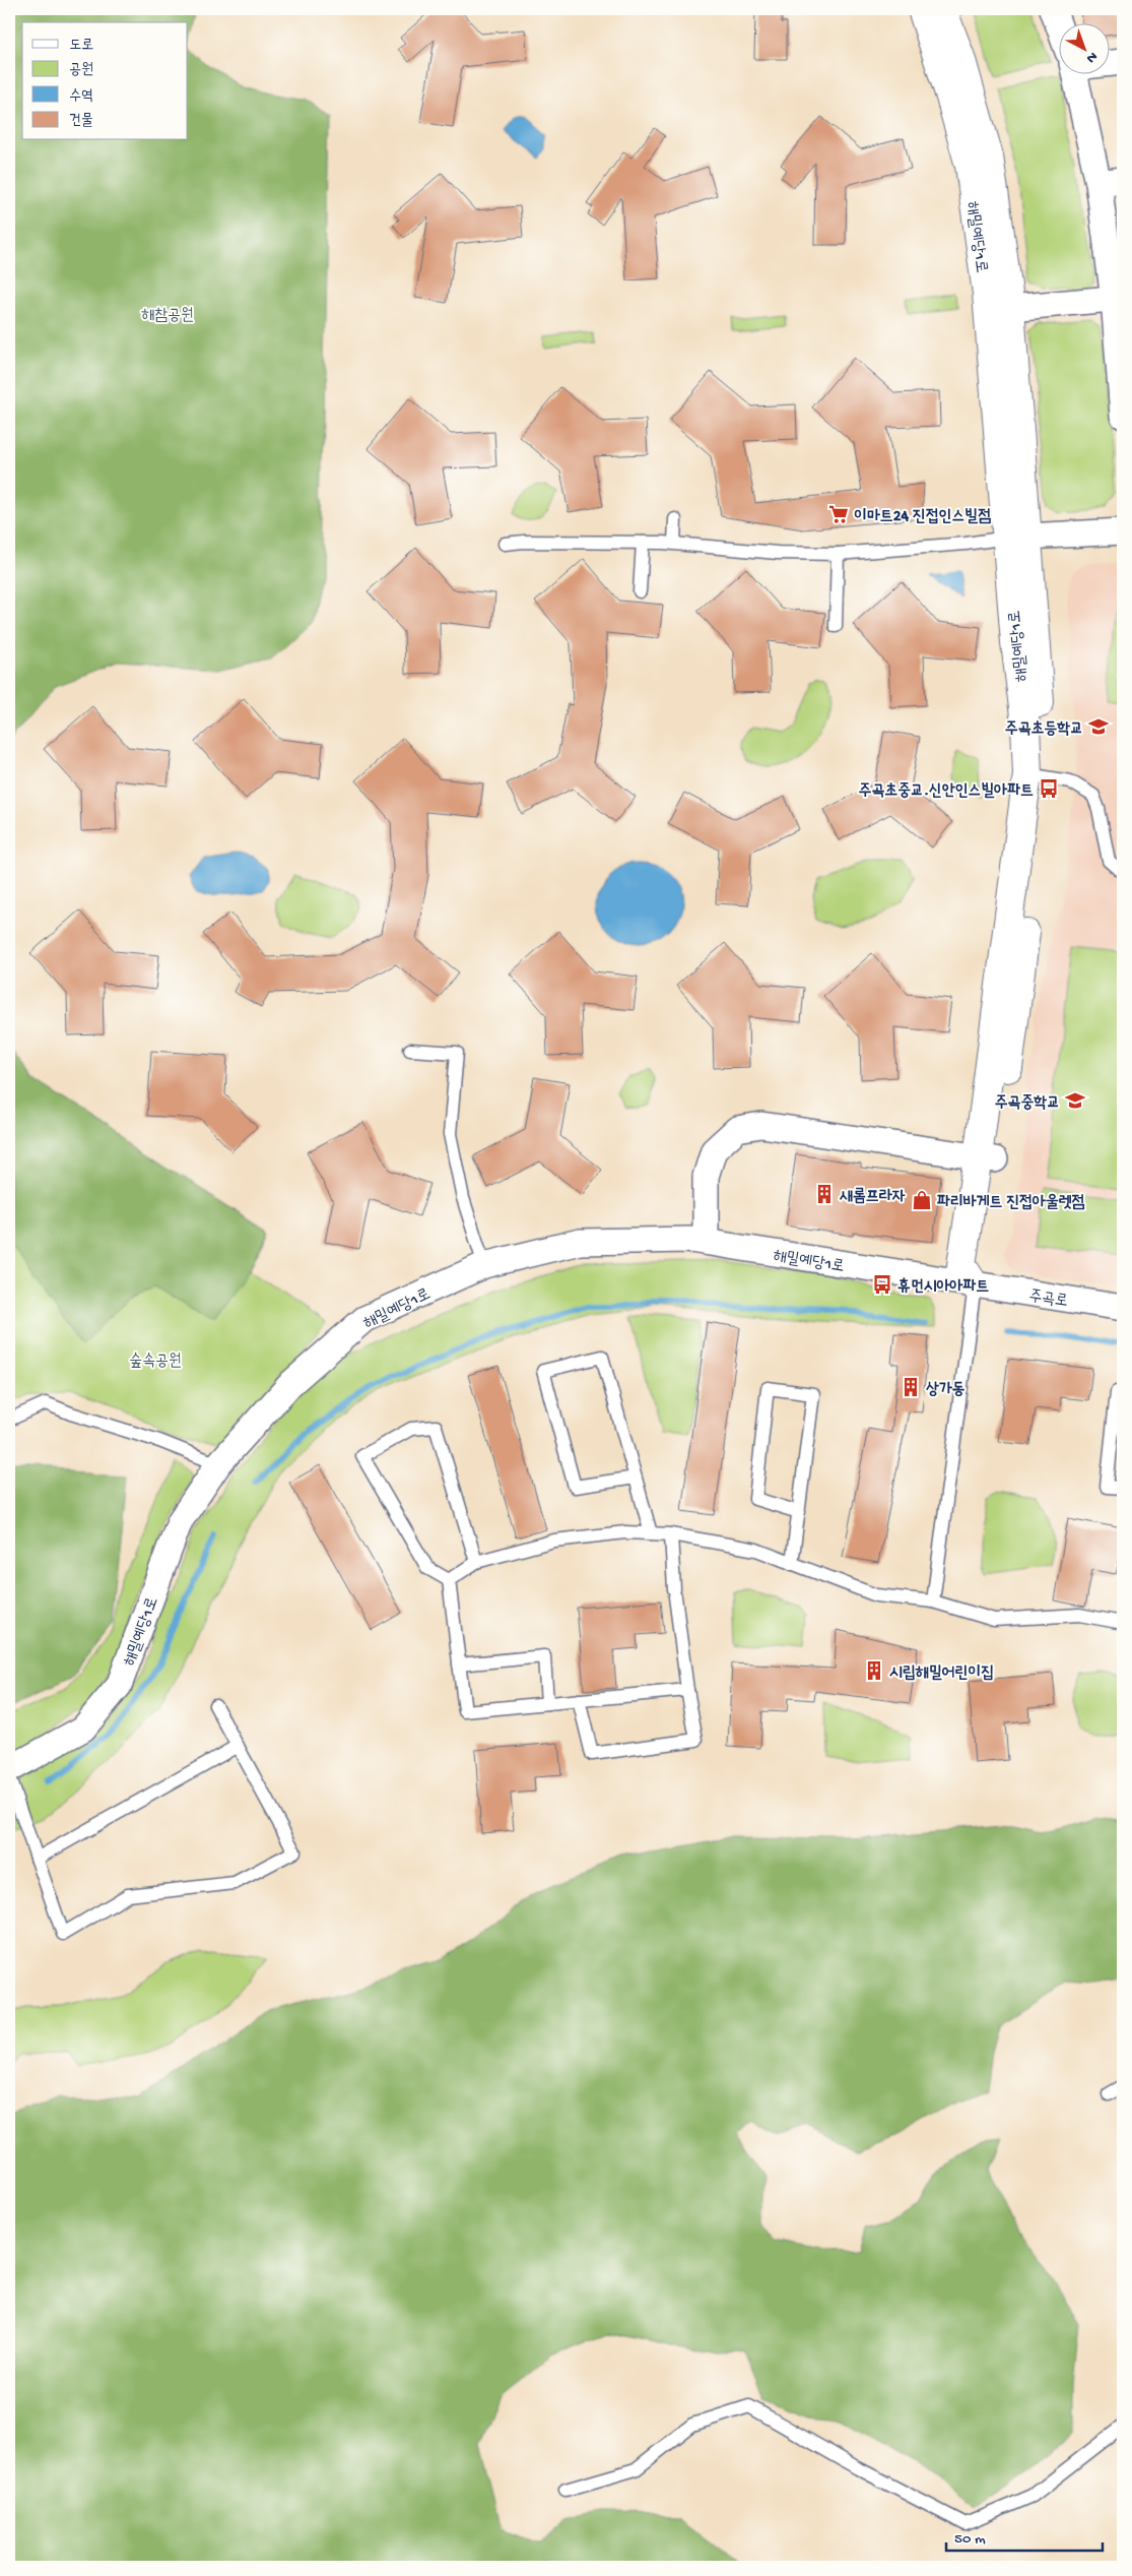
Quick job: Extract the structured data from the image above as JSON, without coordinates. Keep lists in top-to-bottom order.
{
  "streets": {
    "street": ["해밀예당1로", "주곡로"]
  },
  "crossings": [
    ["해밀예당1로", "주곡로"]
  ],
  "parks": ["해참공원", "숲속공원"],
  "places": {
    "supermarket": ["이마트24 진접인스빌점"],
    "school or university": ["주곡초등학교", "주곡중학교"],
    "bus stop": ["주곡초중교.신안인스빌아파트", "휴먼시아아파트"],
    "building": ["새롬프라자", "상가동", "시립해밀어린이집"],
    "shop": ["파리바게트 진접아울렛점"]
  },
  "legend": [
    "도로",
    "공원",
    "수역",
    "건물"
  ],
  "scale_bar": "50 m",
  "north": "bottom right"
}
